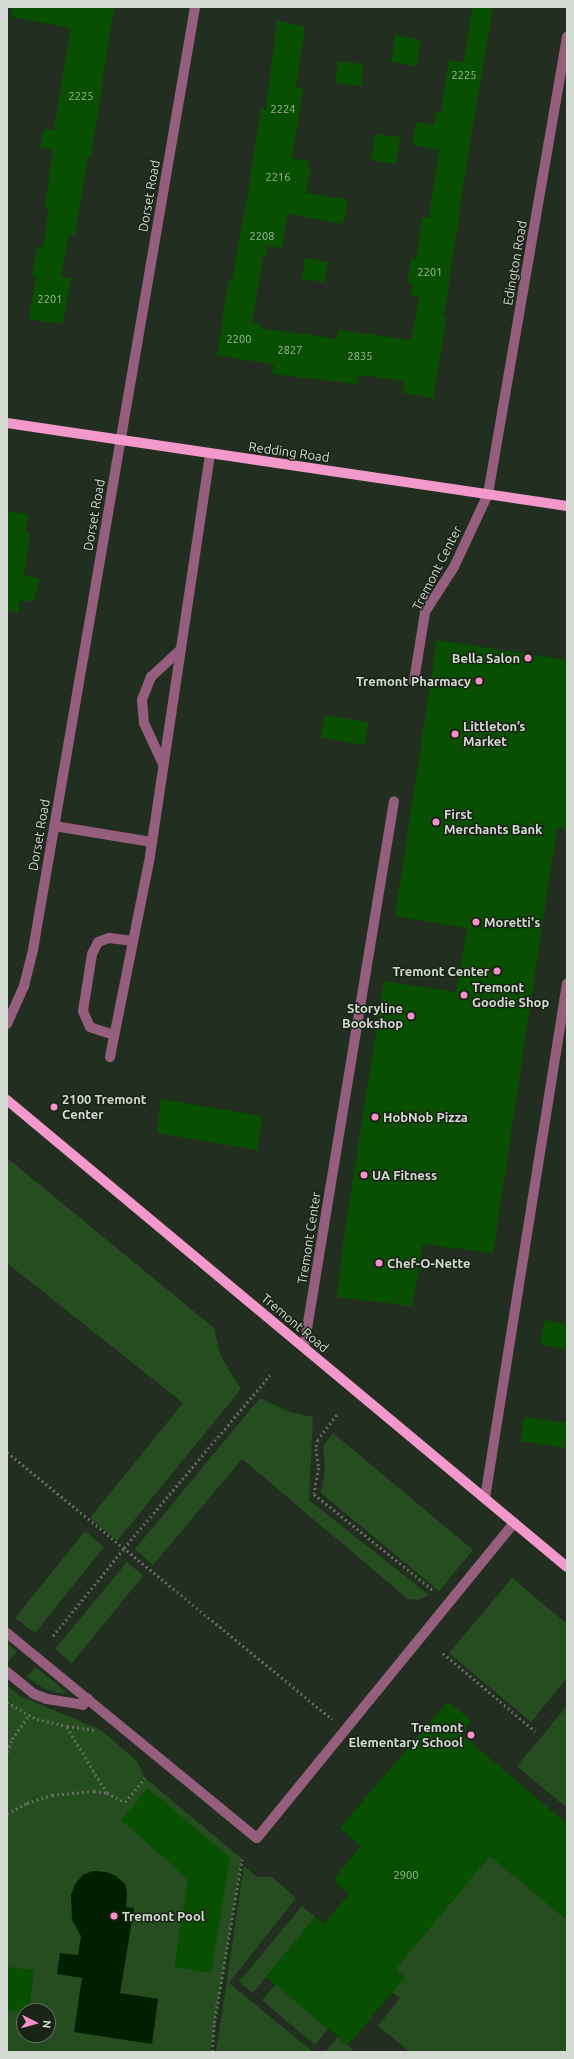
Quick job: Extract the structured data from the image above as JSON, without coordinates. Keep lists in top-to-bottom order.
{
  "streets": {
    "main road": ["Redding Road", "Tremont Road"],
    "street": ["Dorset Road", "Edington Road", "Tremont Center"]
  },
  "crossings": [
    ["Dorset Road", "Redding Road"],
    ["Edington Road", "Redding Road"],
    ["Edington Road", "Tremont Center"],
    ["Redding Road", "Tremont Center"],
    ["Tremont Center", "Tremont Road"]
  ],
  "places": [
    "Bella Salon",
    "Tremont Pharmacy",
    "Littleton’s Market",
    "First Merchants Bank",
    "Moretti's",
    "Tremont Center",
    "Tremont Goodie Shop",
    "Storyline Bookshop",
    "2100 Tremont Center",
    "HobNob Pizza",
    "UA Fitness",
    "Chef-O-Nette",
    "Tremont Elementary School",
    "Tremont Pool"
  ],
  "house_numbers": [
    "2225",
    "2225",
    "2224",
    "2216",
    "2208",
    "2201",
    "2201",
    "2200",
    "2827",
    "2835",
    "2900"
  ],
  "north": "right"
}
